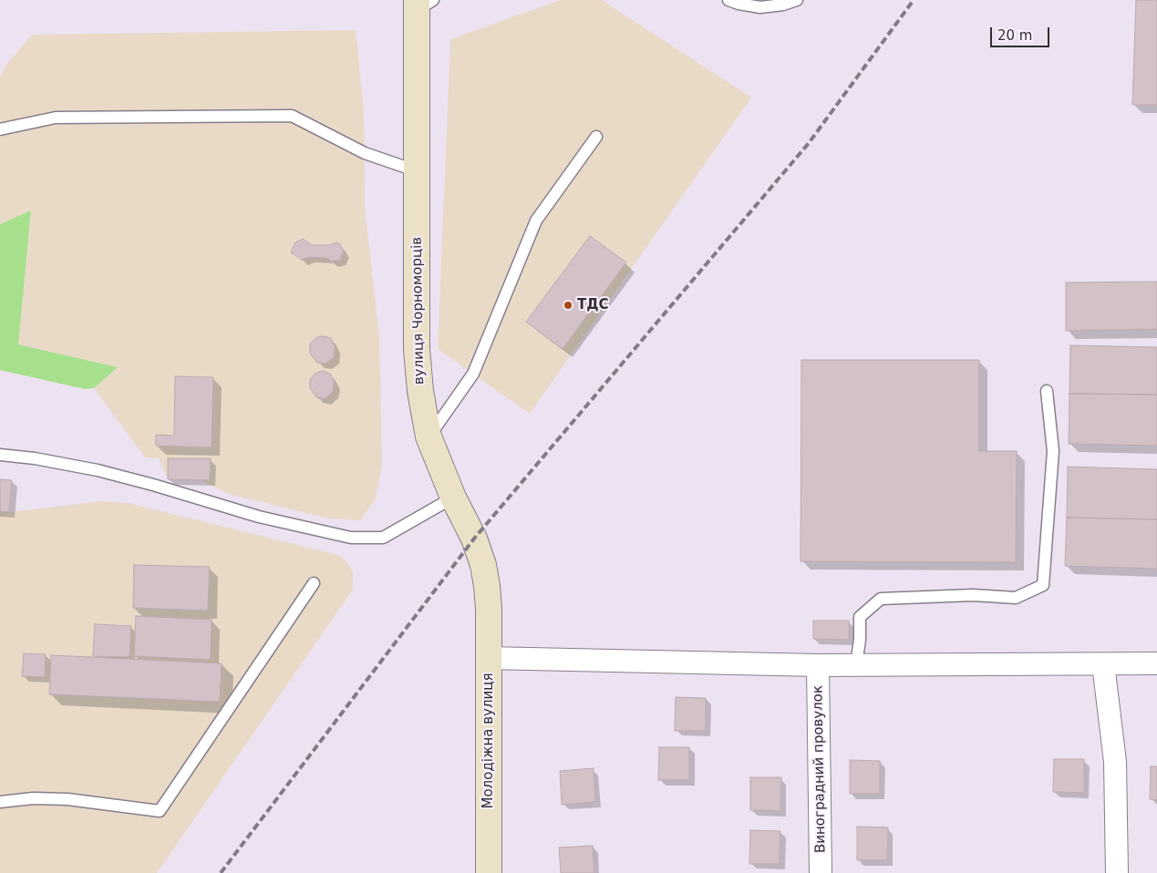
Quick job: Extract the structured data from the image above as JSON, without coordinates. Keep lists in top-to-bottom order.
{
  "streets": {
    "street": ["вулиця Чорноморців", "Молодіжна вулиця", "Виноградний провулок"]
  },
  "crossings": [
    ["вулиця Чорноморців", "Молодіжна вулиця"]
  ],
  "places": ["ТДС"],
  "scale_bar": "20 m"
}
